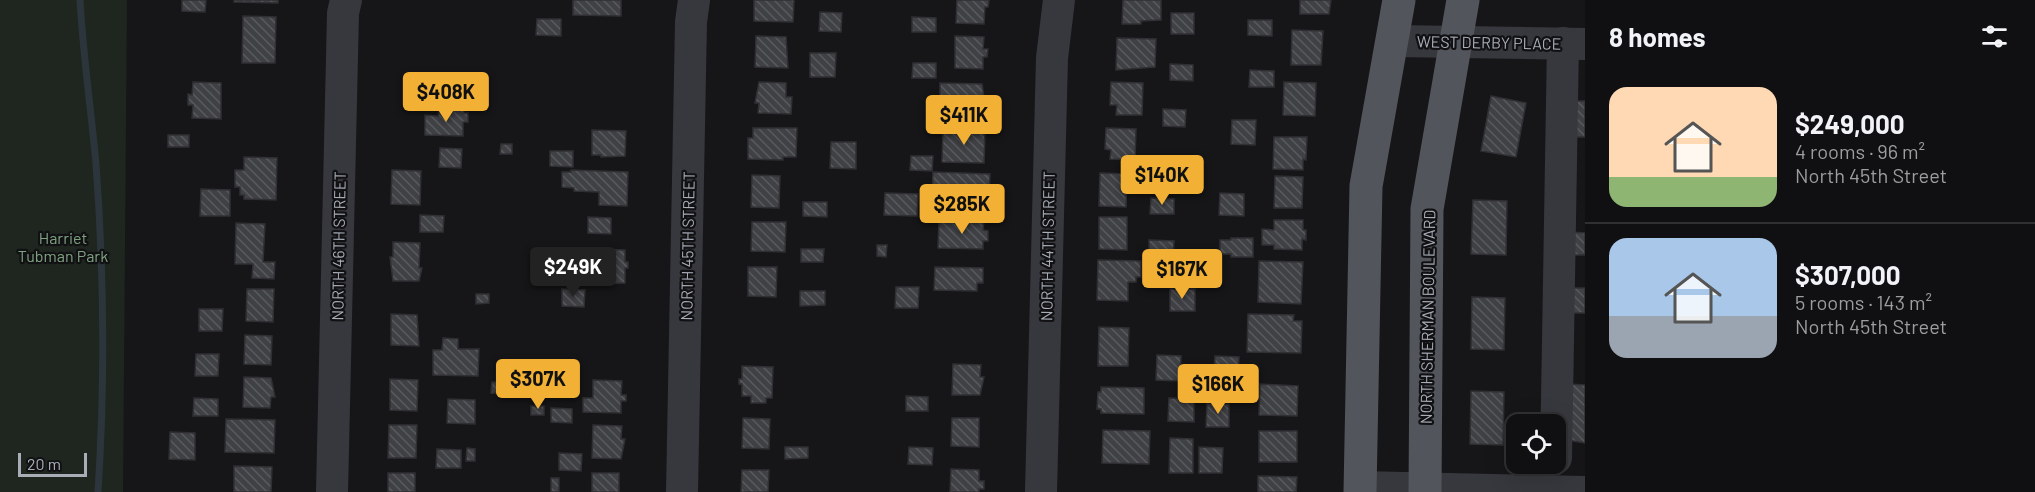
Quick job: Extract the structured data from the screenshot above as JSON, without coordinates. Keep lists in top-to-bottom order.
{
  "streets": {
    "main road": ["NORTH SHERMAN BOULEVARD"],
    "street": [
      "WEST DERBY PLACE",
      "NORTH 46TH STREET",
      "NORTH 45TH STREET",
      "NORTH 44TH STREET"
    ]
  },
  "crossings": [
    ["WEST DERBY PLACE", "NORTH SHERMAN BOULEVARD"]
  ],
  "parks": ["Harriet Tubman Park"],
  "scale_bar": "20 m",
  "page": {
    "heading": "8 homes",
    "price": [
      "$408K",
      "$411K",
      "$140K",
      "$285K",
      "$249K",
      "$167K",
      "$307K",
      "$166K"
    ],
    "list": [
      {
        "name": "$249,000",
        "note": "4 rooms · 96 m² · North 45th Street"
      },
      {
        "name": "$307,000",
        "note": "5 rooms · 143 m² · North 45th Street"
      }
    ],
    "scale": "20 m"
  }
}
